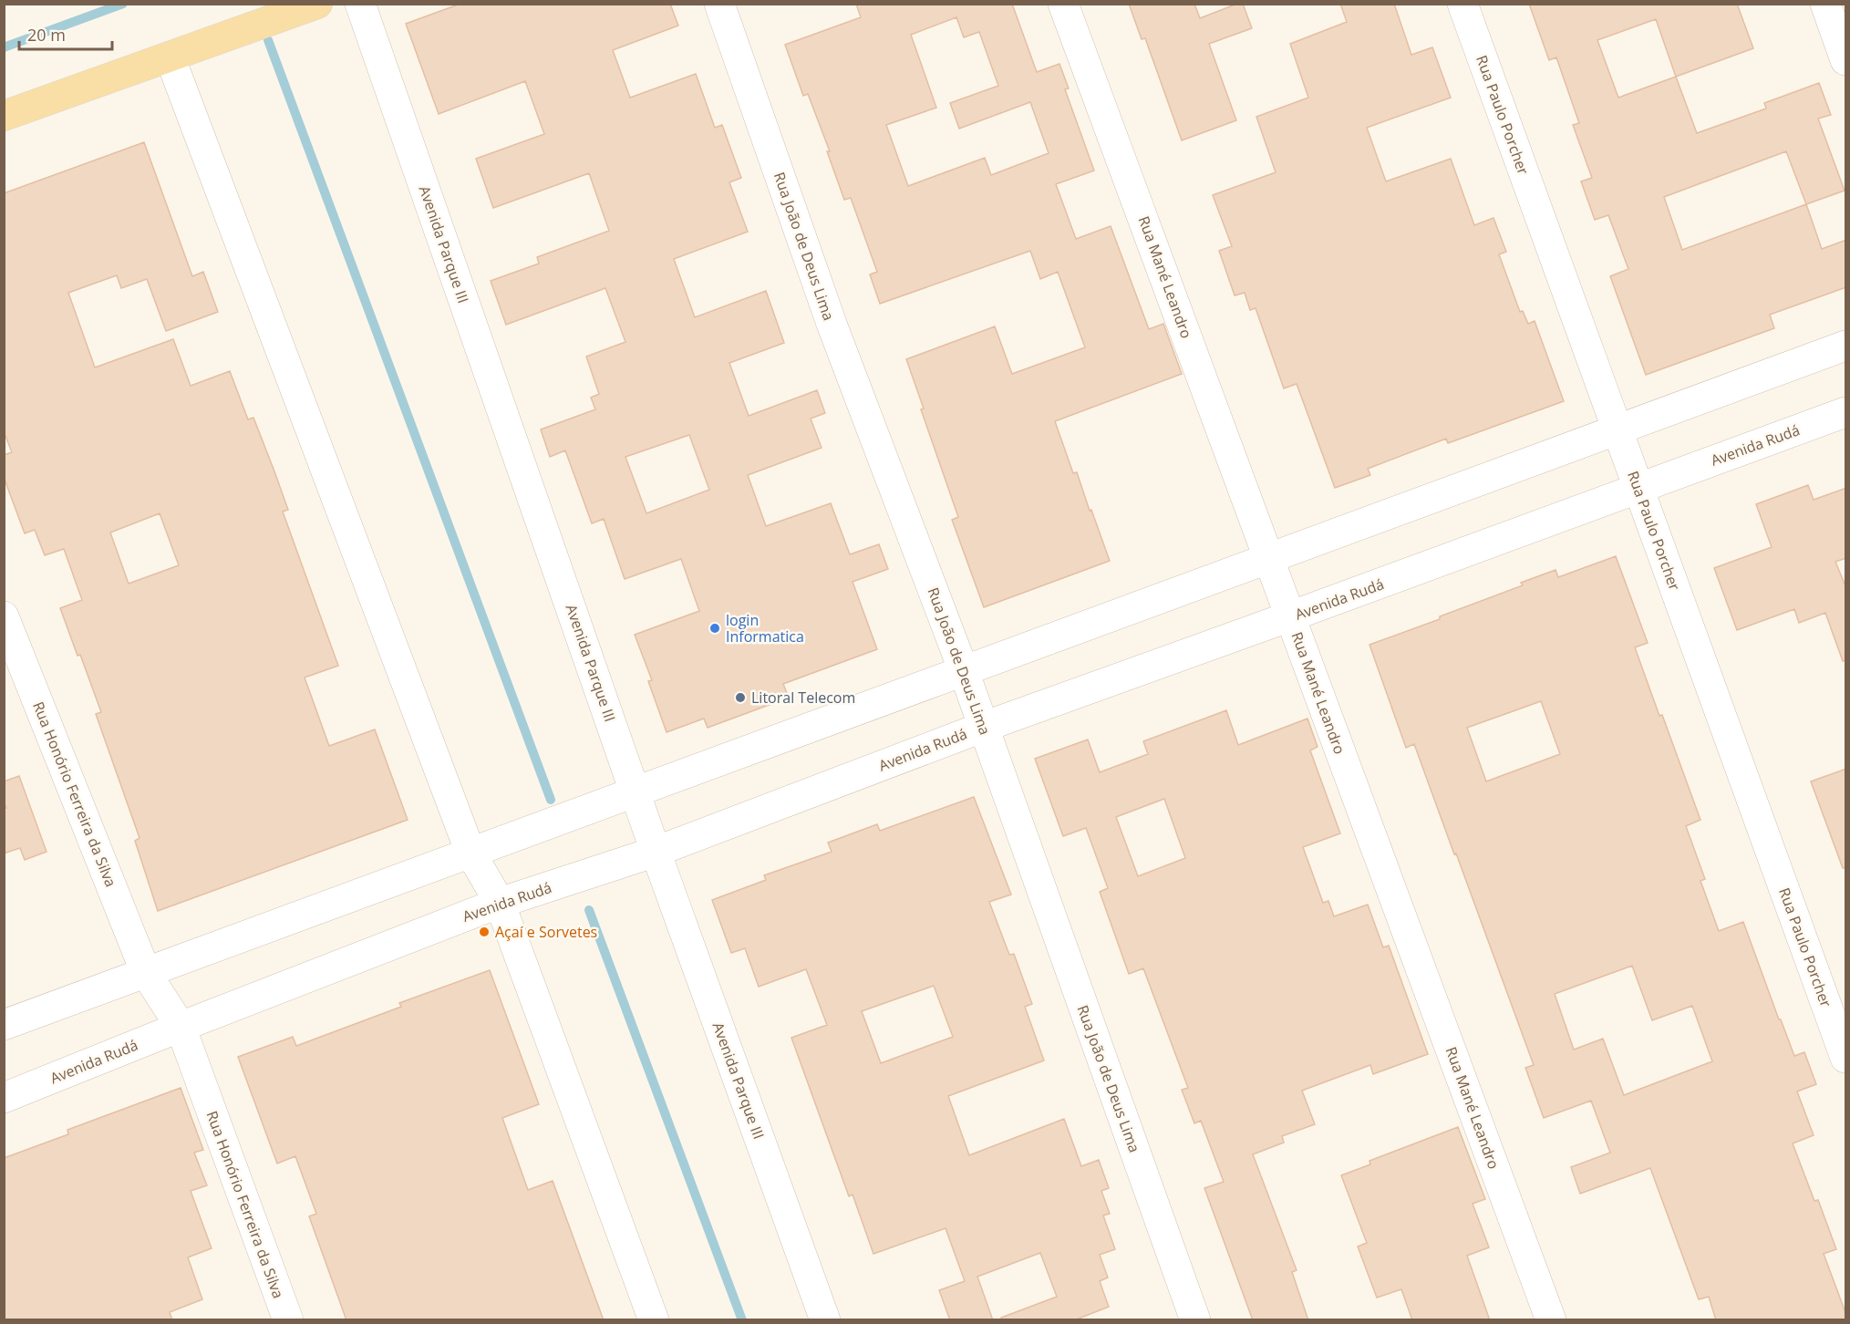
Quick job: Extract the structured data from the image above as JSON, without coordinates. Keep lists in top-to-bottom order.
{
  "streets": {
    "street": [
      "Rua Paulo Porcher",
      "Avenida Parque III",
      "Rua João de Deus Lima",
      "Rua Mané Leandro",
      "Avenida Rudá",
      "Rua Honório Ferreira da Silva"
    ]
  },
  "crossings": [
    ["Rua Paulo Porcher", "Avenida Rudá"],
    ["Avenida Parque III", "Avenida Rudá"],
    ["Rua João de Deus Lima", "Avenida Rudá"],
    ["Rua Mané Leandro", "Avenida Rudá"],
    ["Avenida Rudá", "Rua Honório Ferreira da Silva"]
  ],
  "places": ["login Informatica", "Litoral Telecom", "Açaí e Sorvetes"],
  "scale_bar": "20 m"
}
